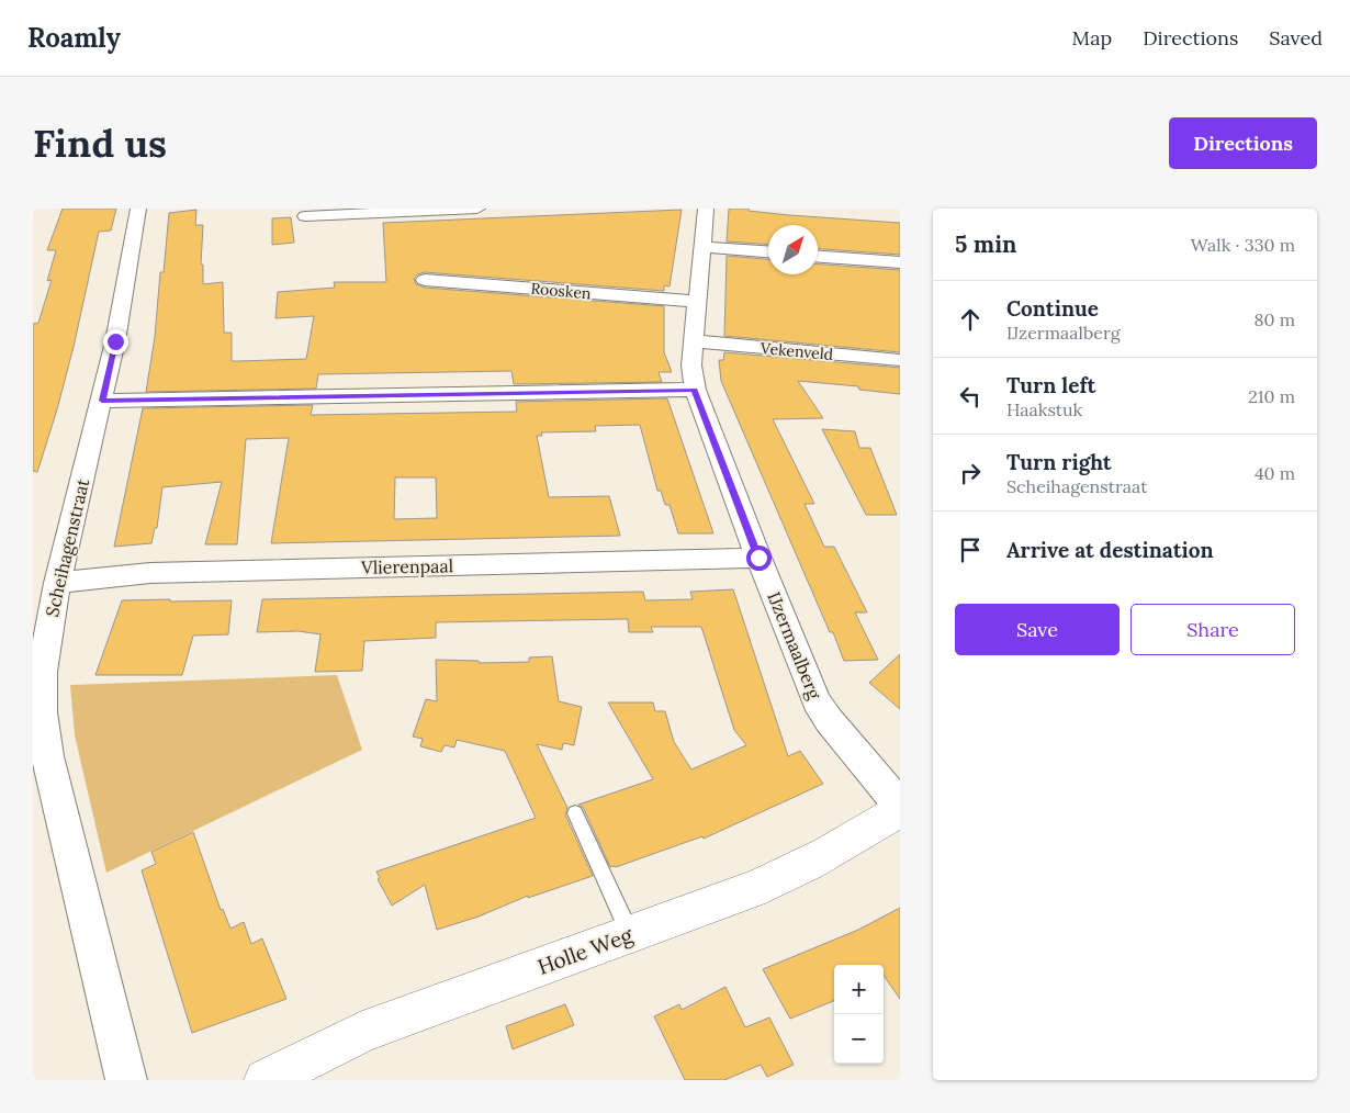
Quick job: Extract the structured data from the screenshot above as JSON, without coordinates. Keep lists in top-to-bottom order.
{
  "streets": {
    "street": [
      "Roosken",
      "Vekenveld",
      "Scheihagenstraat",
      "Vlierenpaal",
      "IJzermaalberg",
      "Holle Weg"
    ]
  },
  "crossings": [
    ["Roosken", "IJzermaalberg"],
    ["Vekenveld", "IJzermaalberg"],
    ["Scheihagenstraat", "Vlierenpaal"],
    ["Vlierenpaal", "IJzermaalberg"],
    ["IJzermaalberg", "Holle Weg"]
  ],
  "north": "top right",
  "page": {
    "header": "Roamly",
    "nav": ["Map", "Directions", "Saved"],
    "buttons": [
      "Directions",
      ["Save", "Share"]
    ],
    "title": "Find us",
    "heading": ["5 min", "Walk · 330 m"],
    "list": [
      ["Continue", "IJzermaalberg", "80 m"],
      ["Turn left", "Haakstuk", "210 m"],
      ["Turn right", "Scheihagenstraat", "40 m"],
      "Arrive at destination"
    ],
    "map_buttons": ["+", "−"]
  }
}
